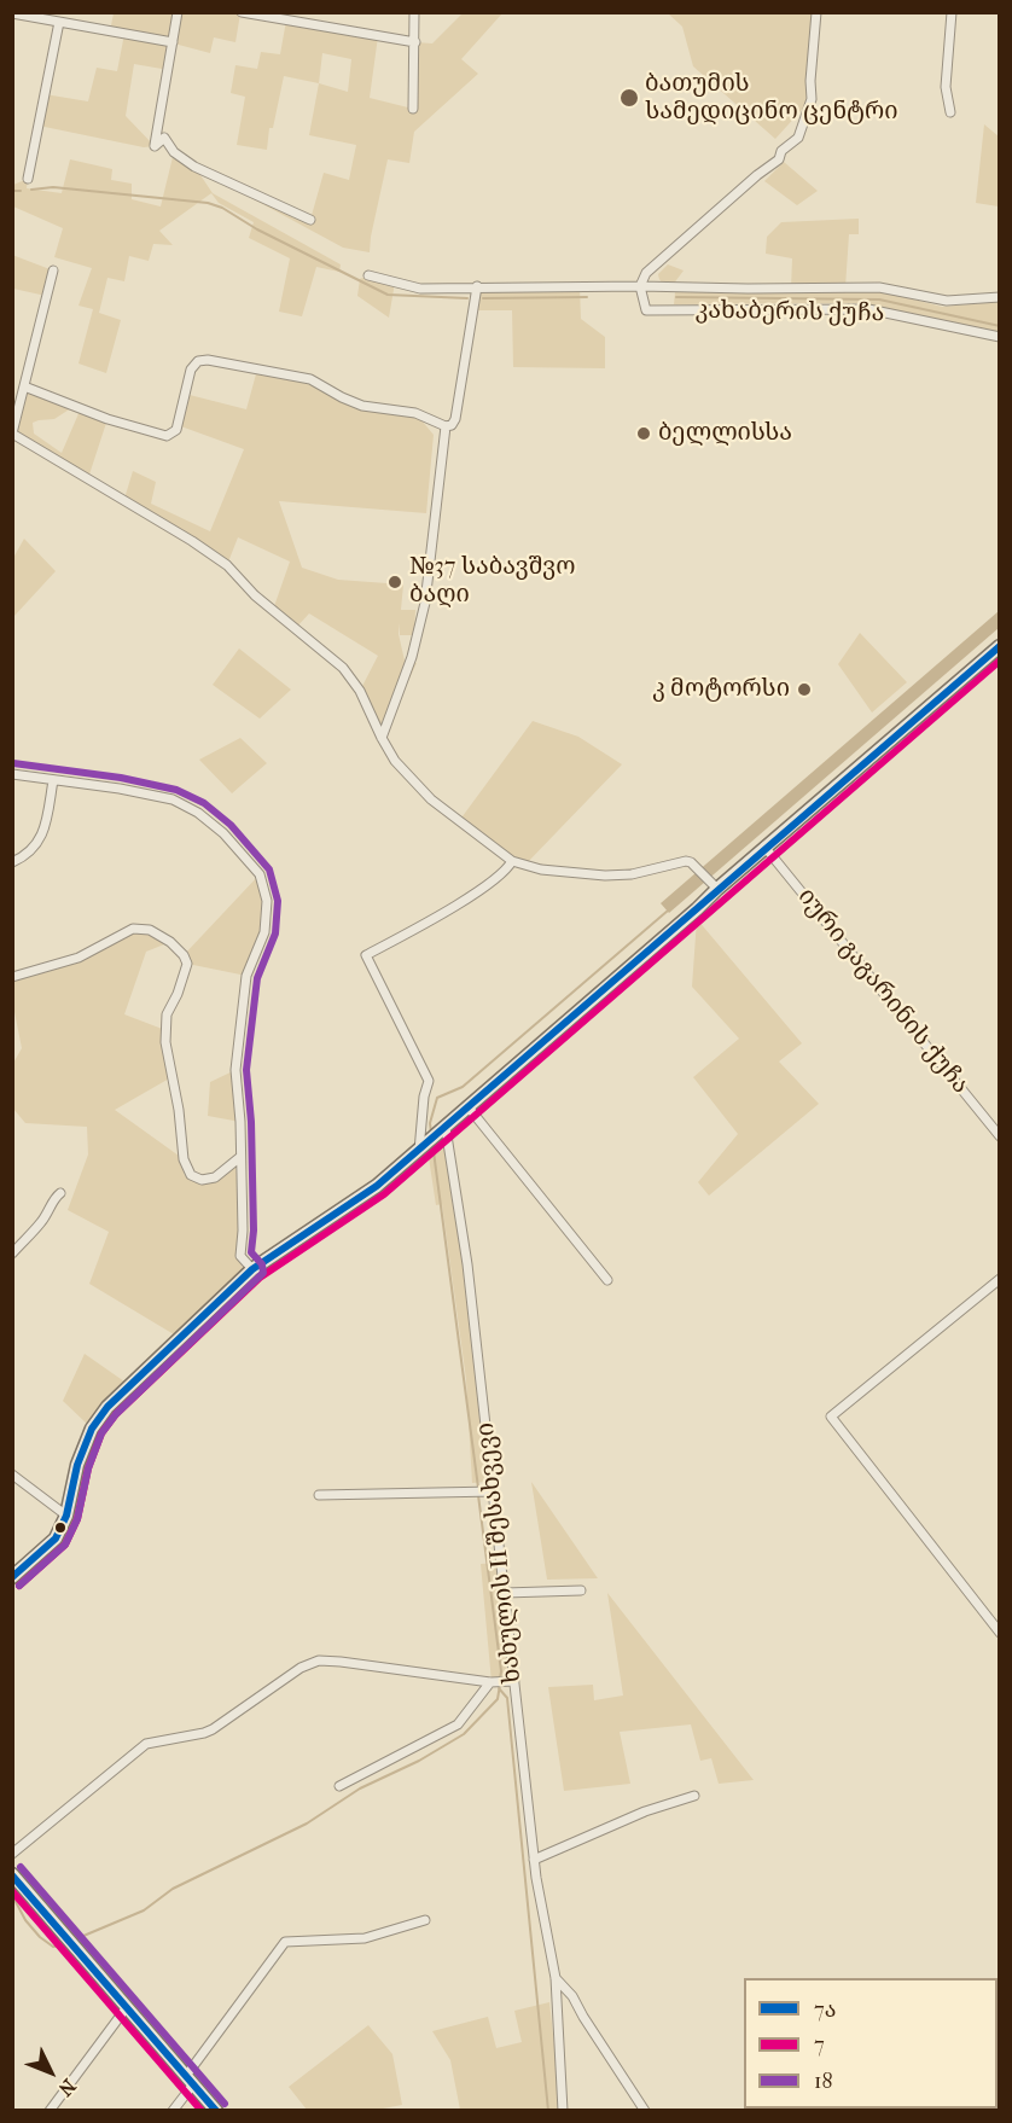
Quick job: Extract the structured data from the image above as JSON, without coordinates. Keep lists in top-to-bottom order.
{
  "streets": {
    "street": ["კახაბერის ქუჩა", "იური გაგარინის ქუჩა", "ხახულის II შესახვევი"]
  },
  "places": [
    "ბათუმის სამედიცინო ცენტრი",
    "ბელლისსა",
    "№37 საბავშვო ბაღი",
    "კ მოტორსი"
  ],
  "lines": ["transit line 7ა", "transit line 7", "transit line 18"],
  "legend": ["7ა", "7", "18"],
  "north": "bottom right"
}
